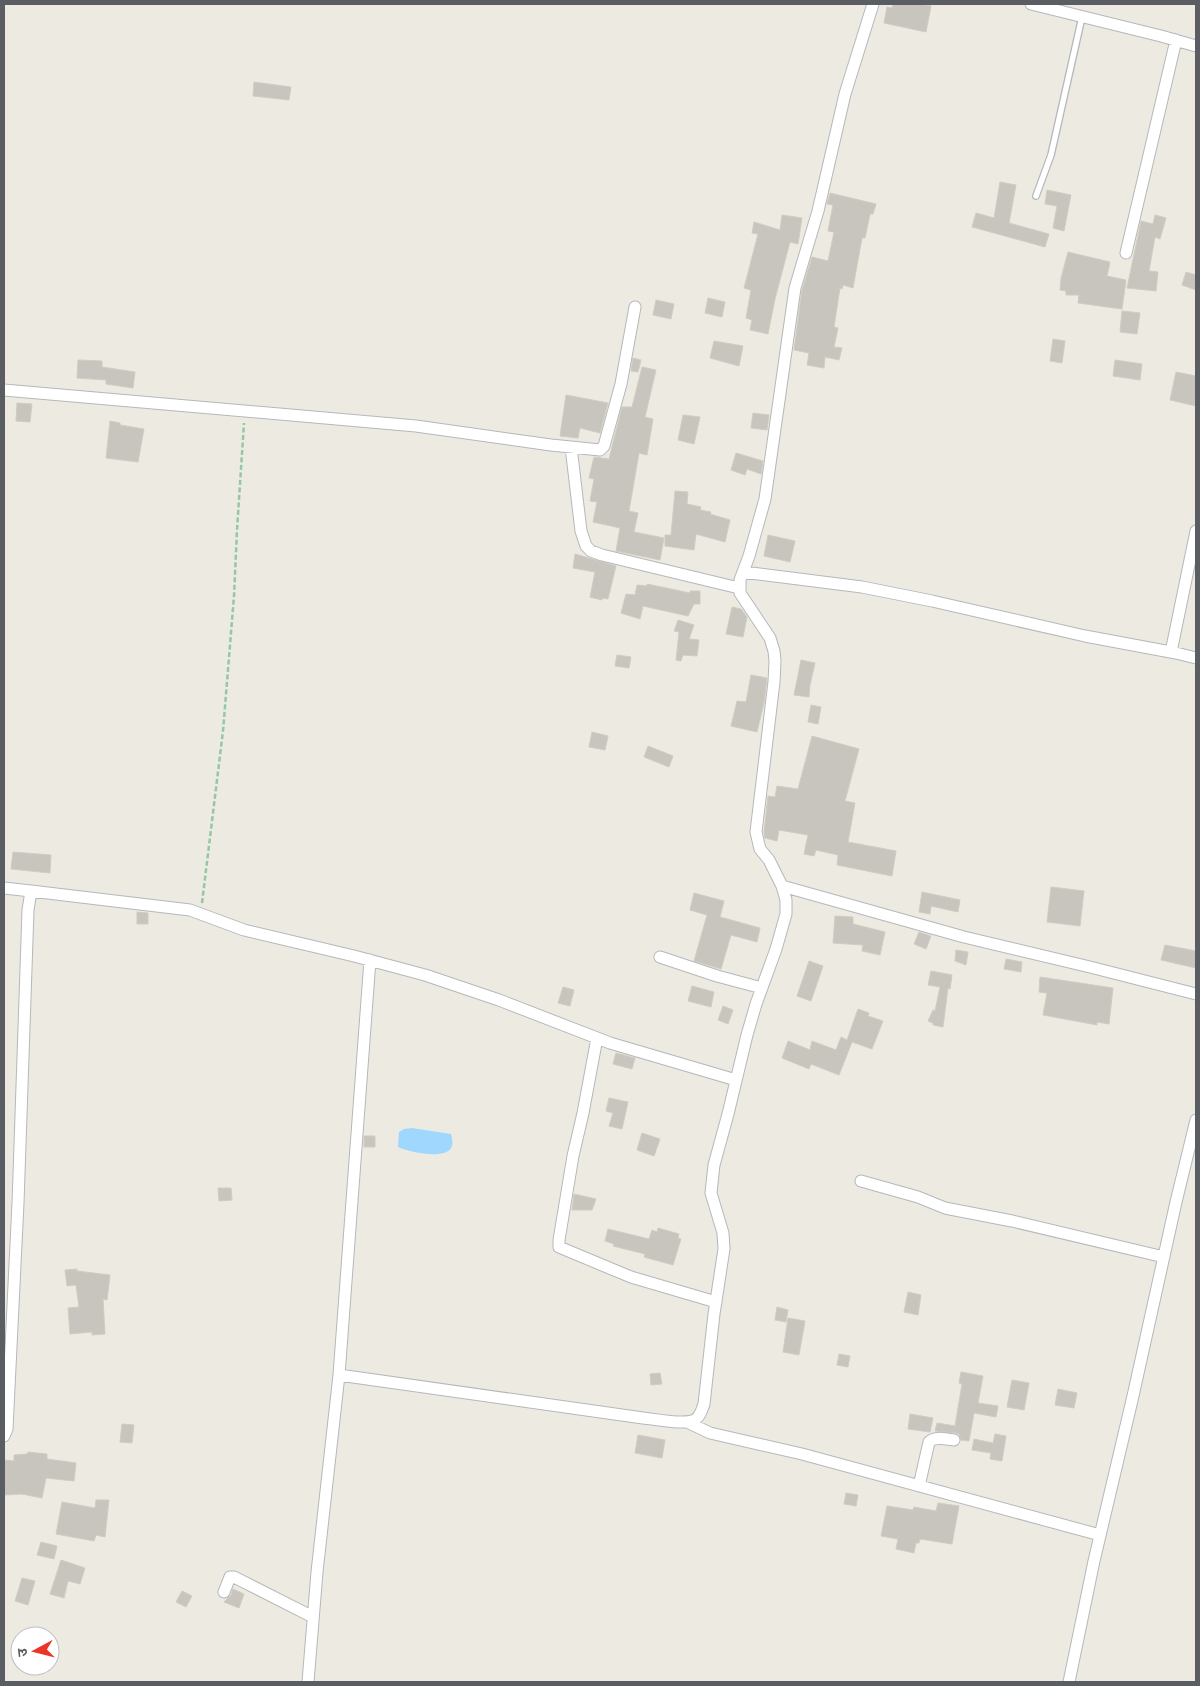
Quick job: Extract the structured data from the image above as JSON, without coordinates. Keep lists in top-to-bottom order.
{
  "north": "left"
}
